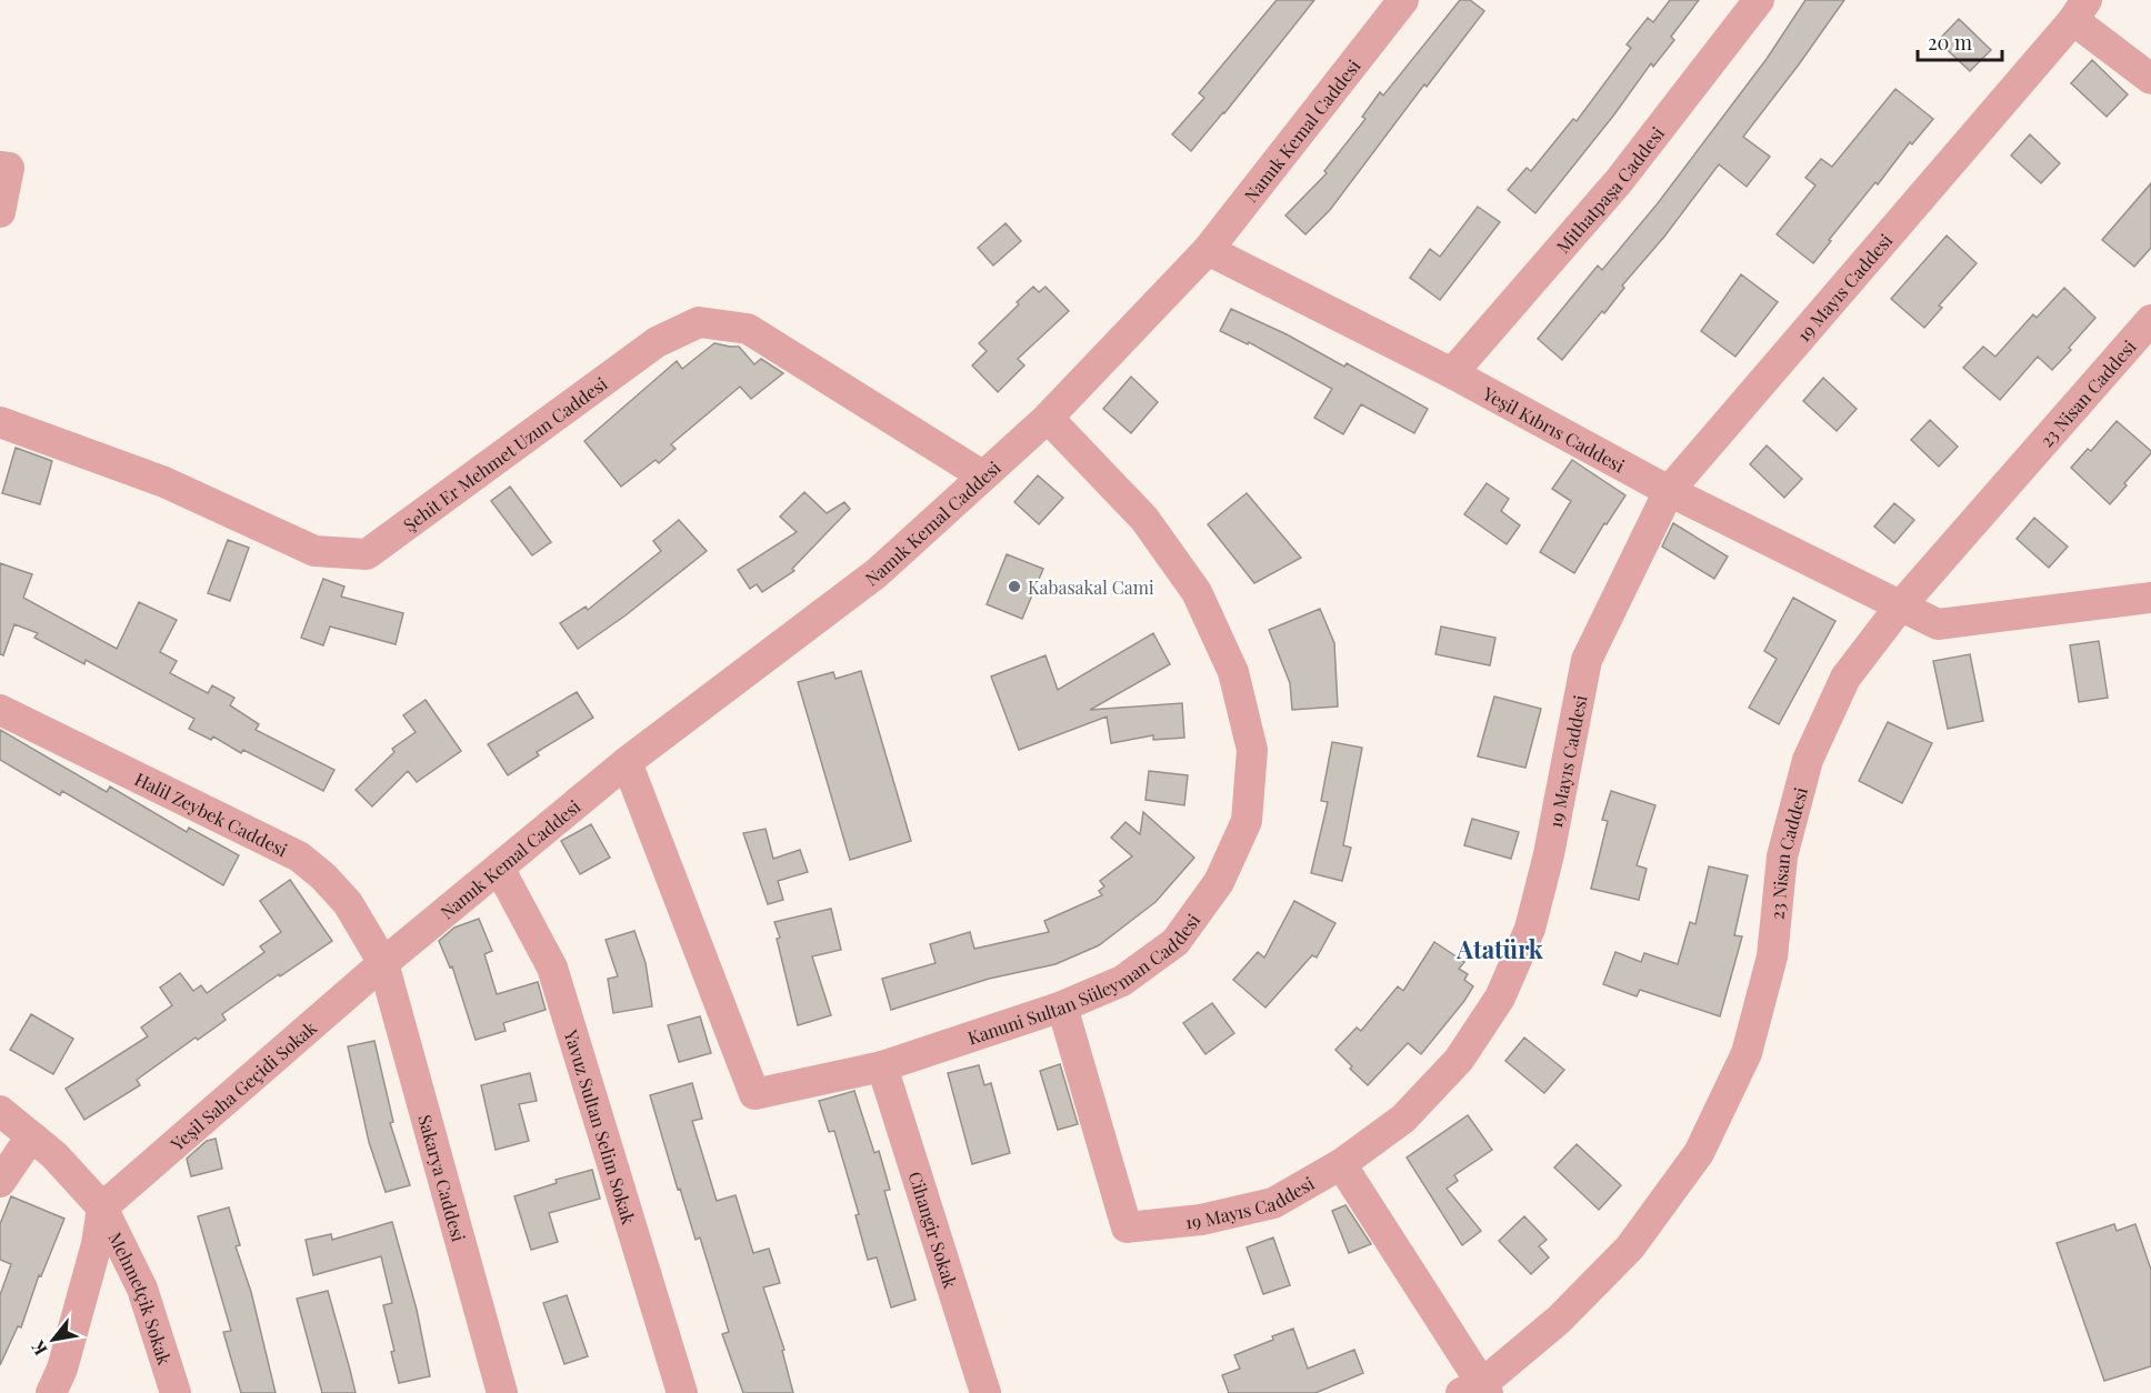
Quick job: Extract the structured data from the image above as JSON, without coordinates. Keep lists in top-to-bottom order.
{
  "streets": {
    "street": [
      "Namık Kemal Caddesi",
      "Mithatpaşa Caddesi",
      "19 Mayıs Caddesi",
      "23 Nisan Caddesi",
      "Yeşil Kıbrıs Caddesi",
      "Şehit Er Mehmet Uzun Caddesi",
      "Halil Zeybek Caddesi",
      "Kanuni Sultan Süleyman Caddesi",
      "Yeşil Saha Geçidi Sokak",
      "Yavuz Sultan Selim Sokak",
      "Sakarya Caddesi",
      "Cihangir Sokak",
      "Mehmetçik Sokak"
    ]
  },
  "crossings": [
    ["Namık Kemal Caddesi", "Yeşil Kıbrıs Caddesi"],
    ["Namık Kemal Caddesi", "Şehit Er Mehmet Uzun Caddesi"],
    ["Namık Kemal Caddesi", "Halil Zeybek Caddesi"],
    ["Namık Kemal Caddesi", "Kanuni Sultan Süleyman Caddesi"],
    ["Namık Kemal Caddesi", "Yeşil Saha Geçidi Sokak"],
    ["Namık Kemal Caddesi", "Yavuz Sultan Selim Sokak"],
    ["Namık Kemal Caddesi", "Sakarya Caddesi"],
    ["Mithatpaşa Caddesi", "Yeşil Kıbrıs Caddesi"],
    ["19 Mayıs Caddesi", "Yeşil Kıbrıs Caddesi"],
    ["19 Mayıs Caddesi", "Kanuni Sultan Süleyman Caddesi"],
    ["23 Nisan Caddesi", "Yeşil Kıbrıs Caddesi"],
    ["Halil Zeybek Caddesi", "Yeşil Saha Geçidi Sokak"],
    ["Halil Zeybek Caddesi", "Sakarya Caddesi"],
    ["Kanuni Sultan Süleyman Caddesi", "Cihangir Sokak"],
    ["Yeşil Saha Geçidi Sokak", "Sakarya Caddesi"],
    ["Yeşil Saha Geçidi Sokak", "Mehmetçik Sokak"]
  ],
  "districts": ["Atatürk"],
  "places": ["Kabasakal Cami"],
  "scale_bar": "20 m",
  "north": "bottom left"
}
